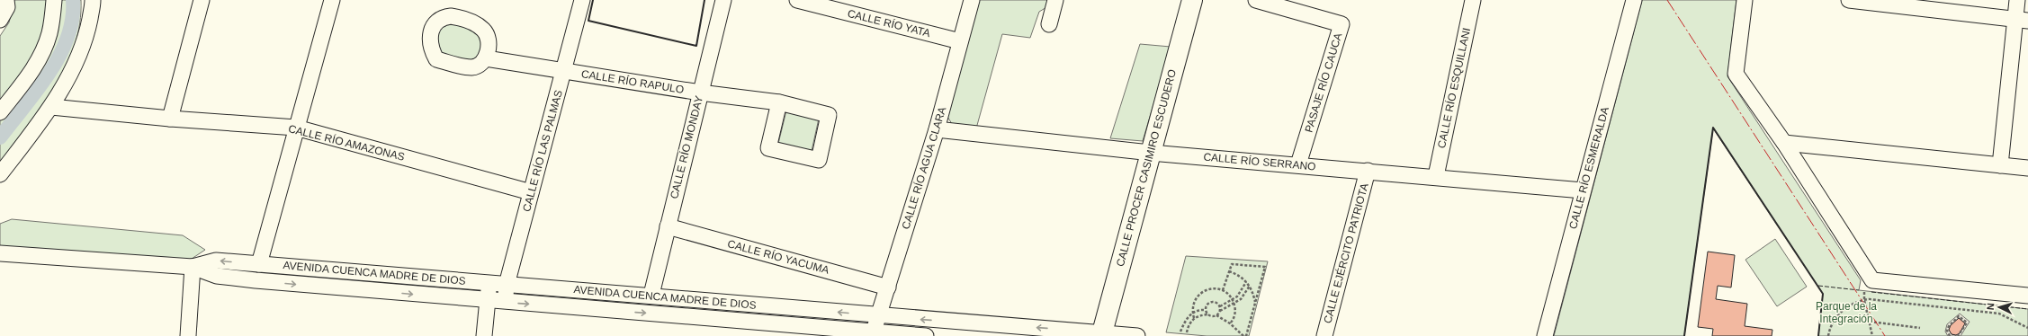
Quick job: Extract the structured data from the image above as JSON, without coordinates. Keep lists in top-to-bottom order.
{
  "streets": {
    "main road": ["CALLE PROCER CASIMIRO ESCUDERO"],
    "street": [
      "CALLE RÍO YATA",
      "CALLE RÍO RAPULO",
      "PASAJE RÍO CAUCA",
      "CALLE RÍO ESQUILLANI",
      "CALLE RÍO AMAZONAS",
      "CALLE RÍO MONDAY",
      "CALLE RÍO LAS PALMAS",
      "CALLE RÍO SERRANO",
      "CALLE RÍO AGUA CLARA",
      "CALLE RÍO ESMERALDA",
      "CALLE EJÉRCITO PATRIOTA",
      "CALLE RÍO YACUMA",
      "AVENIDA CUENCA MADRE DE DIOS"
    ]
  },
  "crossings": [
    ["CALLE RÍO YATA", "CALLE RÍO AGUA CLARA"],
    ["CALLE RÍO RAPULO", "CALLE RÍO MONDAY"],
    ["CALLE RÍO RAPULO", "CALLE RÍO LAS PALMAS"],
    ["PASAJE RÍO CAUCA", "CALLE RÍO SERRANO"],
    ["CALLE RÍO ESQUILLANI", "CALLE RÍO SERRANO"],
    ["CALLE RÍO AMAZONAS", "CALLE RÍO LAS PALMAS"],
    ["CALLE RÍO MONDAY", "CALLE RÍO YACUMA"],
    ["CALLE RÍO MONDAY", "AVENIDA CUENCA MADRE DE DIOS"],
    ["CALLE RÍO LAS PALMAS", "AVENIDA CUENCA MADRE DE DIOS"],
    ["CALLE RÍO SERRANO", "CALLE RÍO AGUA CLARA"],
    ["CALLE RÍO SERRANO", "CALLE PROCER CASIMIRO ESCUDERO"],
    ["CALLE RÍO SERRANO", "CALLE RÍO ESMERALDA"],
    ["CALLE RÍO SERRANO", "CALLE EJÉRCITO PATRIOTA"],
    ["CALLE RÍO AGUA CLARA", "CALLE RÍO YACUMA"],
    ["CALLE RÍO AGUA CLARA", "AVENIDA CUENCA MADRE DE DIOS"],
    ["CALLE PROCER CASIMIRO ESCUDERO", "AVENIDA CUENCA MADRE DE DIOS"]
  ],
  "parks": ["Parque de la Integración"],
  "north": "left"
}
